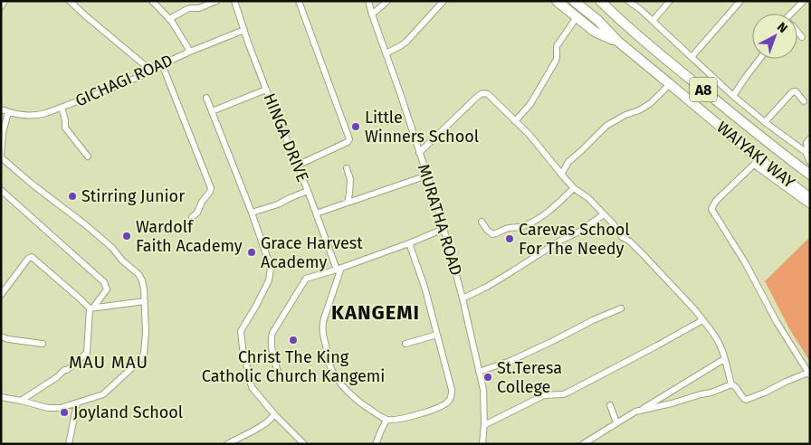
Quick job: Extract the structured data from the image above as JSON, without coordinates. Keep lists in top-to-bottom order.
{
  "streets": {
    "highway": ["A8", "WAIYAKI WAY"],
    "street": ["GICHAGI ROAD", "HINGA DRIVE", "MURATHA ROAD"]
  },
  "crossings": [
    ["GICHAGI ROAD", "HINGA DRIVE"]
  ],
  "districts": ["KANGEMI", "MAU MAU"],
  "places": [
    "Little Winners School",
    "Stirring Junior",
    "Wardolf Faith Academy",
    "Carevas School For The Needy",
    "Grace Harvest Academy",
    "Christ The King Catholic Church Kangemi",
    "St.Teresa College",
    "Joyland School"
  ],
  "north": "top right"
}
